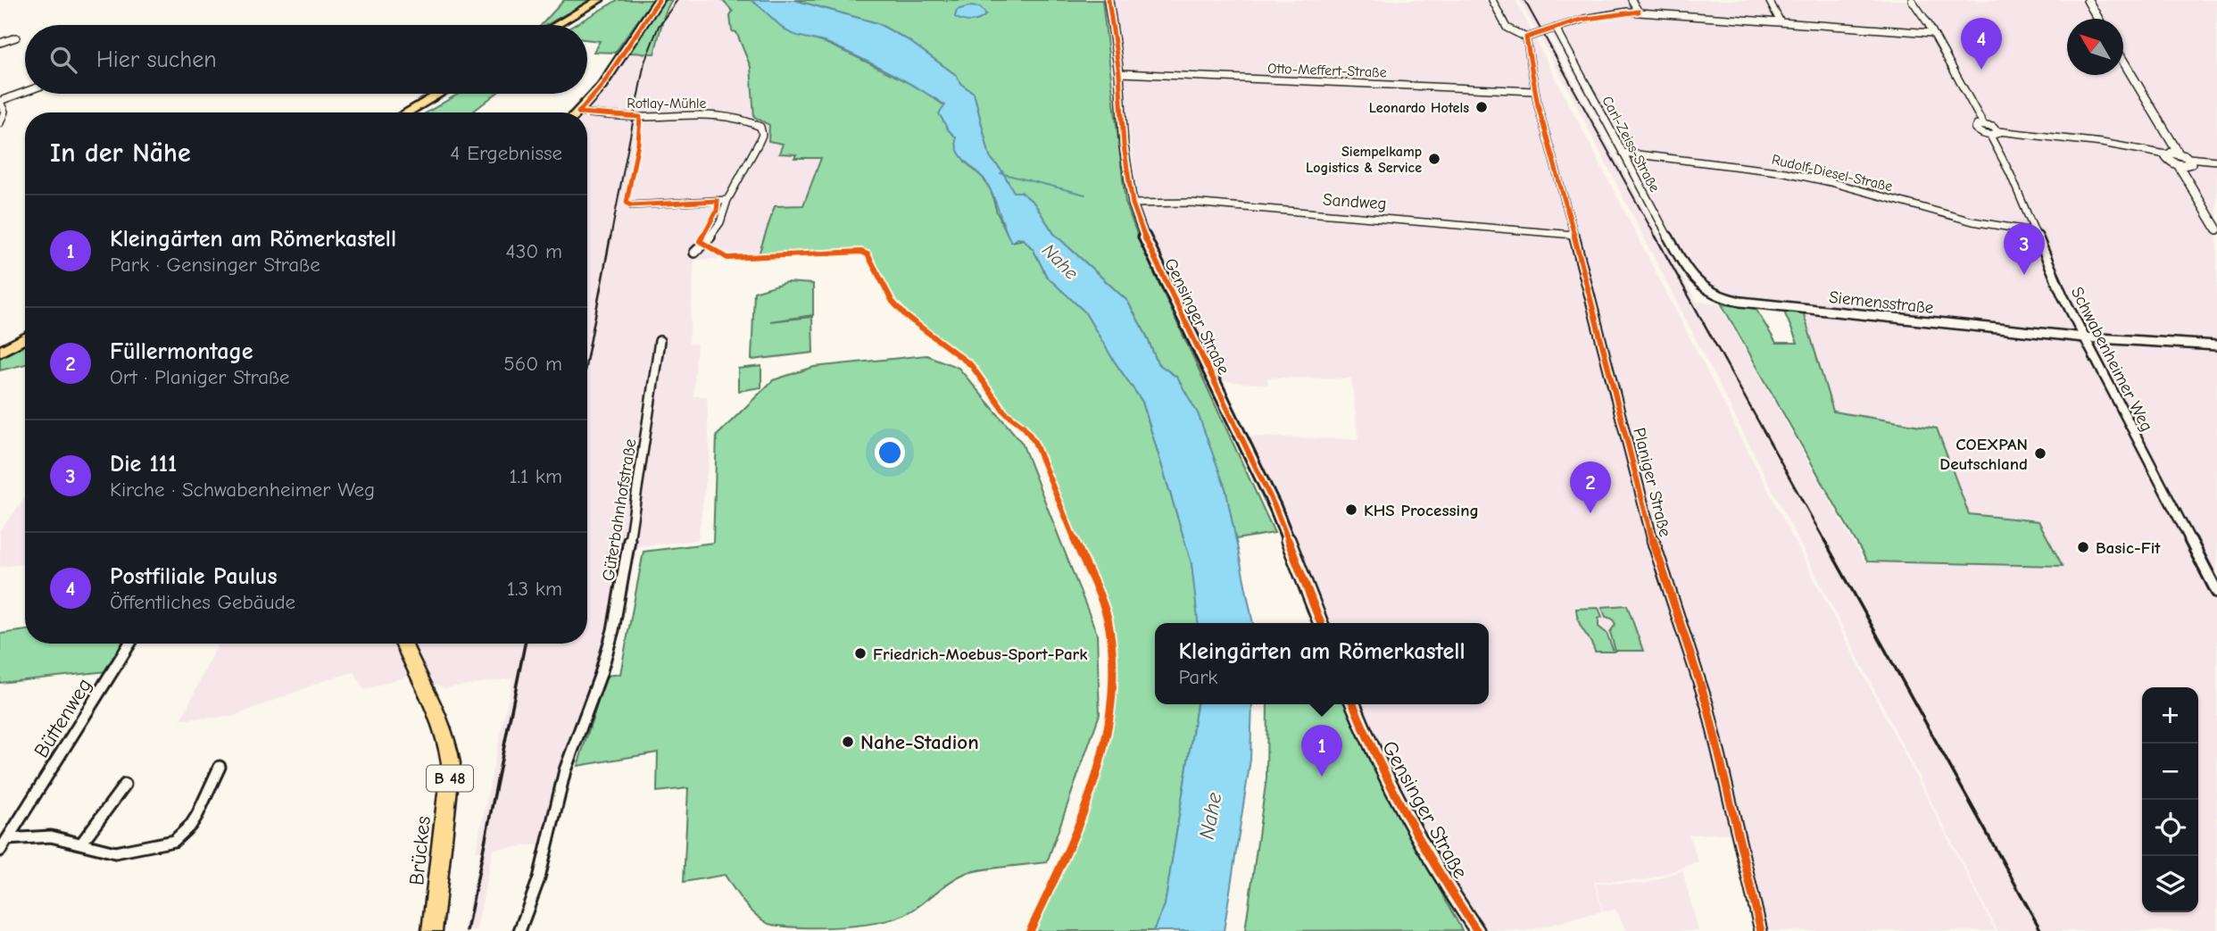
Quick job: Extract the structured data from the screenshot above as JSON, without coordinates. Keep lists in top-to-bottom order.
{
  "streets": {
    "main road": ["B 48", "Brückes"],
    "street": [
      "Otto-Meffert-Straße",
      "Rotlay-Mühle",
      "Carl-Zeiss-Straße",
      "Rudolf-Diesel-Straße",
      "Sandweg",
      "Siemensstraße",
      "Gensinger Straße",
      "Schwabenheimer Weg",
      "Planiger Straße",
      "Güterbahnhofstraße",
      "Büttenweg"
    ]
  },
  "crossings": [
    ["Otto-Meffert-Straße", "Gensinger Straße"],
    ["Otto-Meffert-Straße", "Planiger Straße"],
    ["Carl-Zeiss-Straße", "Rudolf-Diesel-Straße"],
    ["Carl-Zeiss-Straße", "Siemensstraße"],
    ["Rudolf-Diesel-Straße", "Schwabenheimer Weg"],
    ["Sandweg", "Gensinger Straße"],
    ["Sandweg", "Planiger Straße"],
    ["Siemensstraße", "Schwabenheimer Weg"]
  ],
  "water": ["Nahe"],
  "places": [
    "Leonardo Hotels",
    "Siempelkamp Logistics & Service",
    "COEXPAN Deutschland",
    "KHS Processing",
    "Basic-Fit",
    "Friedrich-Moebus-Sport-Park",
    "Nahe-Stadion"
  ],
  "north": "top left",
  "page": {
    "pins": [
      "4",
      "3",
      "2",
      "1"
    ],
    "search": "Hier suchen",
    "heading": ["In der Nähe", "4 Ergebnisse"],
    "list": [
      {
        "mark": "1",
        "name": "Kleingärten am Römerkastell",
        "note": "Park · Gensinger Straße",
        "value": "430 m"
      },
      {
        "mark": "2",
        "name": "Füllermontage",
        "note": "Ort · Planiger Straße",
        "value": "560 m"
      },
      {
        "mark": "3",
        "name": "Die 111",
        "note": "Kirche · Schwabenheimer Weg",
        "value": "1.1 km"
      },
      {
        "mark": "4",
        "name": "Postfiliale Paulus",
        "note": "Öffentliches Gebäude",
        "value": "1.3 km"
      }
    ],
    "popup": ["Kleingärten am Römerkastell", "Park"],
    "map_buttons": ["+", "−"]
  }
}
